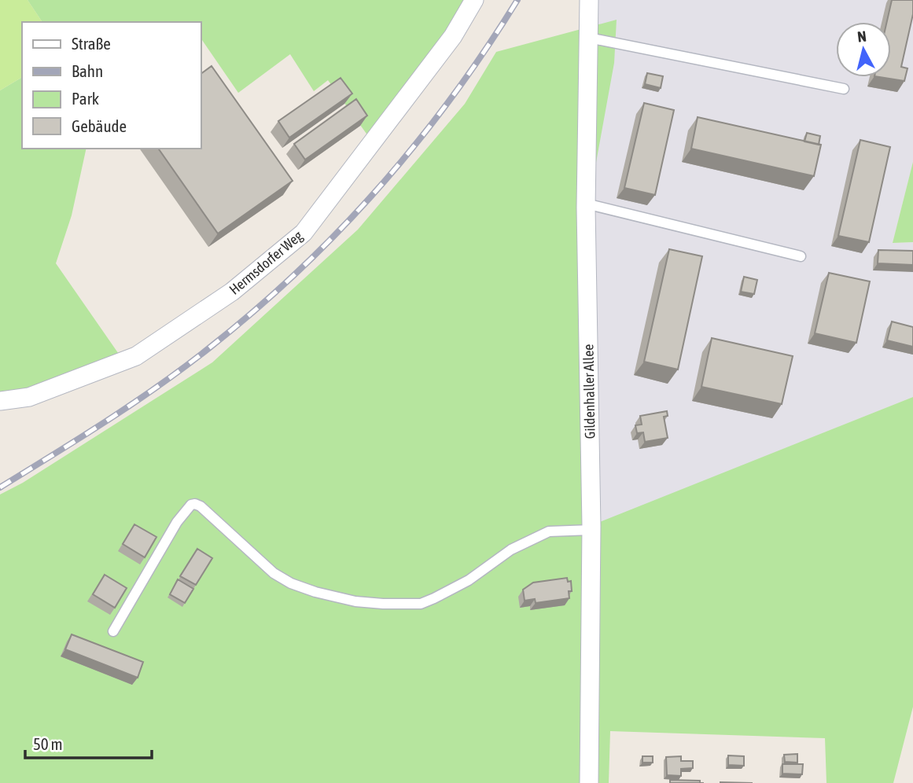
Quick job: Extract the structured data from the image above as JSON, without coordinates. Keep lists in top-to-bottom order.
{
  "streets": {
    "street": ["Hermsdorfer Weg", "Gildenhaller Allee"]
  },
  "legend": [
    "Straße",
    "Bahn",
    "Park",
    "Gebäude"
  ],
  "scale_bar": "50 m",
  "north": "top"
}
